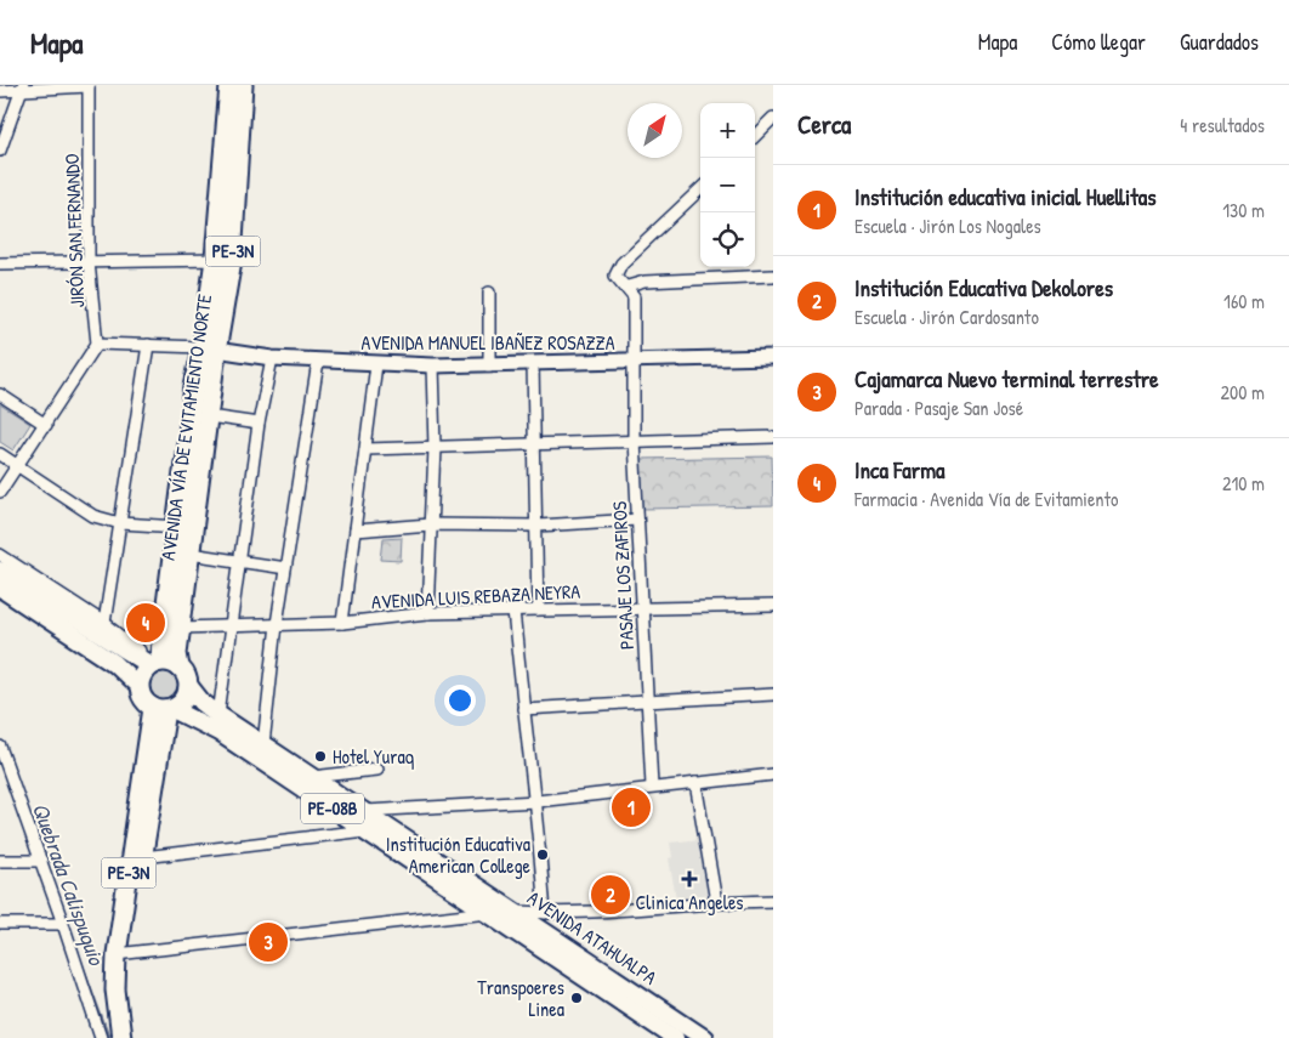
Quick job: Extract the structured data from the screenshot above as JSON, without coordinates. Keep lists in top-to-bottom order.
{
  "streets": {
    "highway": ["PE-3N", "AVENIDA VÍA DE EVITAMIENTO NORTE"],
    "main road": ["PE-08B", "AVENIDA ATAHUALPA"],
    "street": [
      "JIRÓN SAN FERNANDO",
      "AVENIDA MANUEL IBAÑEZ ROSAZZA",
      "PASAJE LOS ZAFIROS",
      "AVENIDA LUIS REBAZA NEYRA"
    ]
  },
  "crossings": [
    ["PE-3N", "AVENIDA MANUEL IBAÑEZ ROSAZZA"],
    ["PE-3N", "AVENIDA VÍA DE EVITAMIENTO NORTE"],
    ["PE-3N", "AVENIDA ATAHUALPA"],
    ["AVENIDA MANUEL IBAÑEZ ROSAZZA", "AVENIDA VÍA DE EVITAMIENTO NORTE"],
    ["AVENIDA MANUEL IBAÑEZ ROSAZZA", "PASAJE LOS ZAFIROS"],
    ["AVENIDA VÍA DE EVITAMIENTO NORTE", "AVENIDA LUIS REBAZA NEYRA"],
    ["AVENIDA VÍA DE EVITAMIENTO NORTE", "AVENIDA ATAHUALPA"],
    ["PASAJE LOS ZAFIROS", "AVENIDA LUIS REBAZA NEYRA"]
  ],
  "water": ["Quebrada Calispuquio"],
  "places": {
    "other": ["Hotel Yuraq", "Institución Educativa American College", "Transpoeres Linea"],
    "health": ["Clinica Angeles"]
  },
  "north": "top right",
  "page": {
    "header": "Mapa",
    "nav": ["Mapa", "Cómo llegar", "Guardados"],
    "heading": ["Cerca", "4 resultados"],
    "map_buttons": ["+", "−"],
    "list": [
      {
        "mark": "1",
        "name": "Institución educativa inicial Huellitas",
        "note": "Escuela · Jirón Los Nogales",
        "value": "130 m"
      },
      {
        "mark": "2",
        "name": "Institución Educativa Dekolores",
        "note": "Escuela · Jirón Cardosanto",
        "value": "160 m"
      },
      {
        "mark": "3",
        "name": "Cajamarca Nuevo terminal terrestre",
        "note": "Parada · Pasaje San José",
        "value": "200 m"
      },
      {
        "mark": "4",
        "name": "Inca Farma",
        "note": "Farmacia · Avenida Vía de Evitamiento",
        "value": "210 m"
      }
    ],
    "pins": [
      "4",
      "1",
      "2",
      "3"
    ]
  }
}
